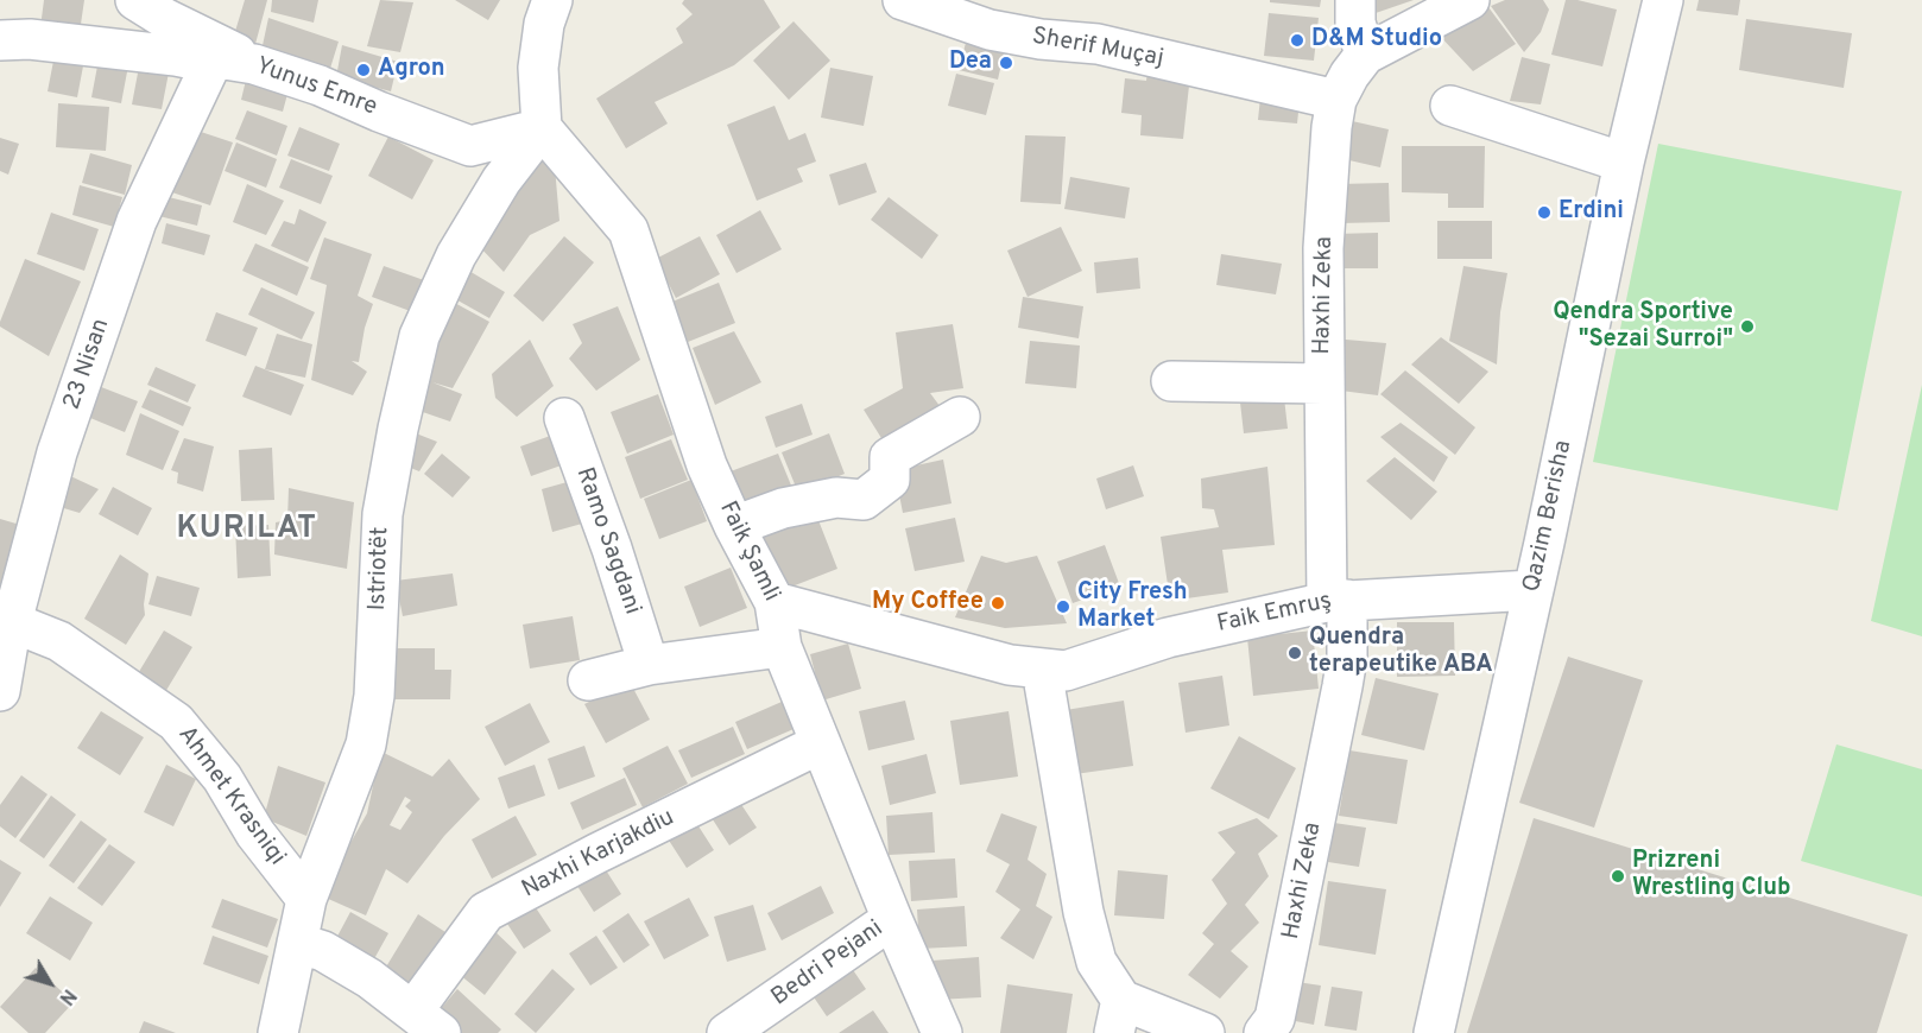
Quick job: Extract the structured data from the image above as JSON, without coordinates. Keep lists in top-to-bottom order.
{
  "streets": {
    "street": [
      "Sherif Muçaj",
      "Yunus Emre",
      "Haxhi Zeka",
      "23 Nisan",
      "Qazim Berisha",
      "Ramo Sagdani",
      "Faik Şamli",
      "Istriotët",
      "Faik Emruş",
      "Ahmet Krasniqi",
      "Naxhi Karjakdiu",
      "Bedri Pejani"
    ]
  },
  "crossings": [
    ["Sherif Muçaj", "Haxhi Zeka"],
    ["Yunus Emre", "23 Nisan"],
    ["Yunus Emre", "Faik Şamli"],
    ["Yunus Emre", "Istriotët"],
    ["Haxhi Zeka", "Faik Emruş"],
    ["23 Nisan", "Ahmet Krasniqi"],
    ["Qazim Berisha", "Faik Emruş"],
    ["Faik Şamli", "Istriotët"],
    ["Faik Şamli", "Faik Emruş"],
    ["Faik Şamli", "Naxhi Karjakdiu"],
    ["Faik Şamli", "Bedri Pejani"],
    ["Istriotët", "Ahmet Krasniqi"],
    ["Istriotët", "Naxhi Karjakdiu"]
  ],
  "districts": ["KURILAT"],
  "places": [
    "D&M Studio",
    "Dea",
    "Agron",
    "Erdini",
    "Qendra Sportive \"Sezai Surroi\"",
    "My Coffee",
    "City Fresh Market",
    "Quendra terapeutike ABA",
    "Prizreni Wrestling Club"
  ],
  "north": "bottom right"
}
